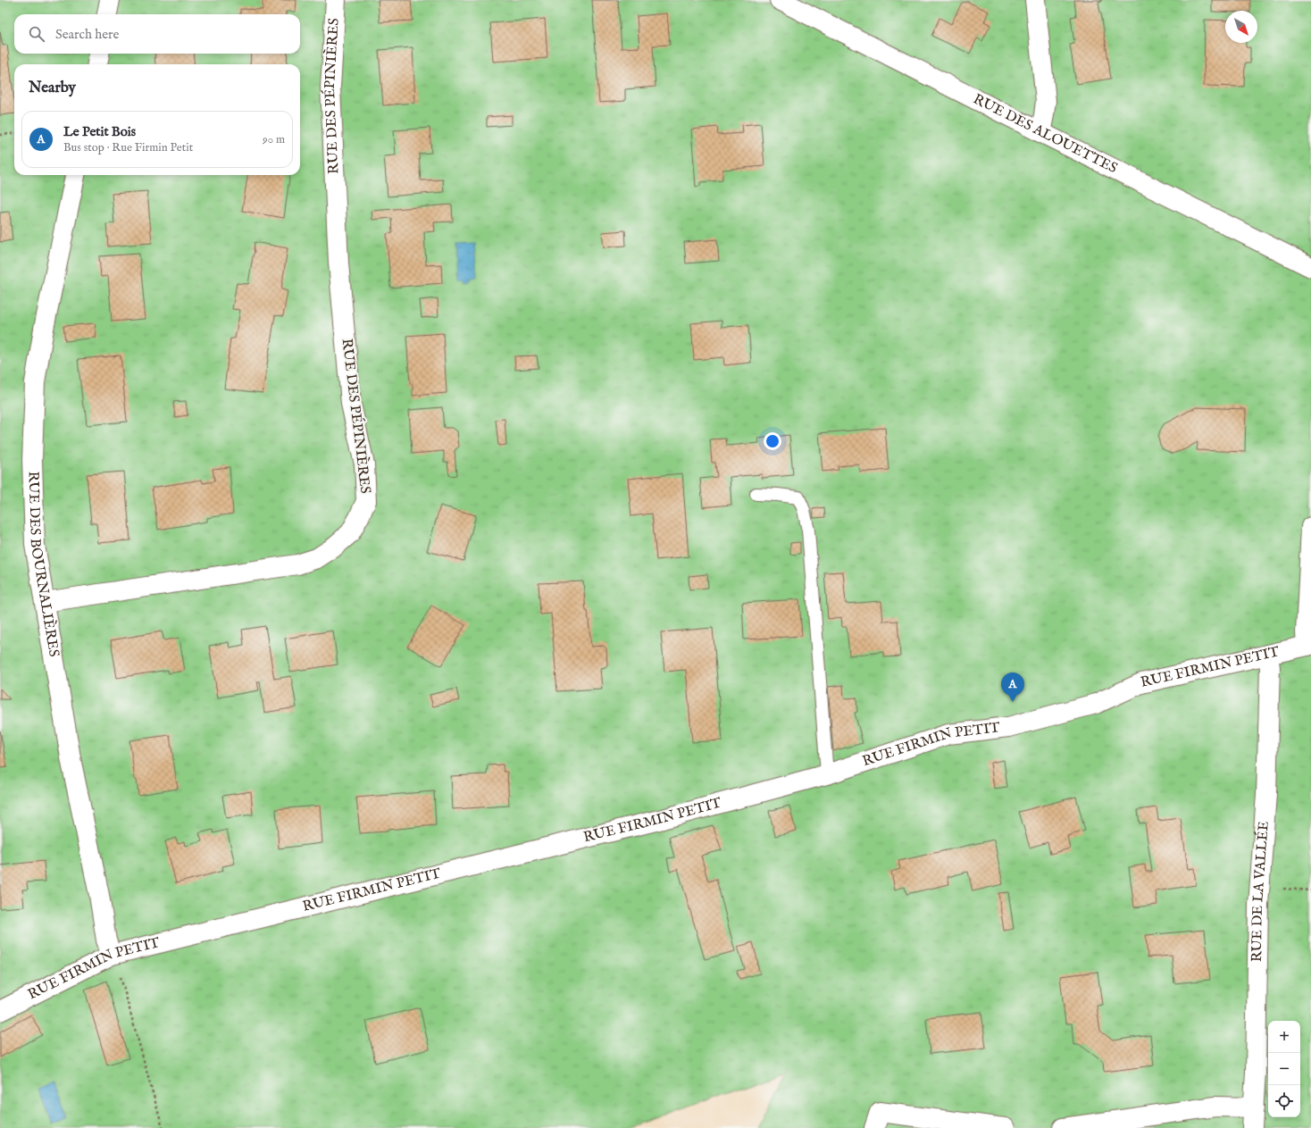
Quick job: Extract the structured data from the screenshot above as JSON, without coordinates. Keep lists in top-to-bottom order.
{
  "streets": {
    "street": [
      "RUE DES PÉPINIÈRES",
      "RUE DES ALOUETTES",
      "RUE DES BOURNALIÈRES",
      "RUE FIRMIN PETIT",
      "RUE DE LA VALLÉE"
    ]
  },
  "crossings": [
    ["RUE DES PÉPINIÈRES", "RUE DES BOURNALIÈRES"],
    ["RUE DES BOURNALIÈRES", "RUE FIRMIN PETIT"],
    ["RUE FIRMIN PETIT", "RUE DE LA VALLÉE"]
  ],
  "north": "bottom right",
  "page": {
    "search": "Search here",
    "heading": "Nearby",
    "list": [
      {
        "mark": "A",
        "name": "Le Petit Bois",
        "note": "Bus stop · Rue Firmin Petit",
        "value": "90 m"
      }
    ],
    "pins": "A",
    "map_buttons": ["+", "−"]
  }
}
